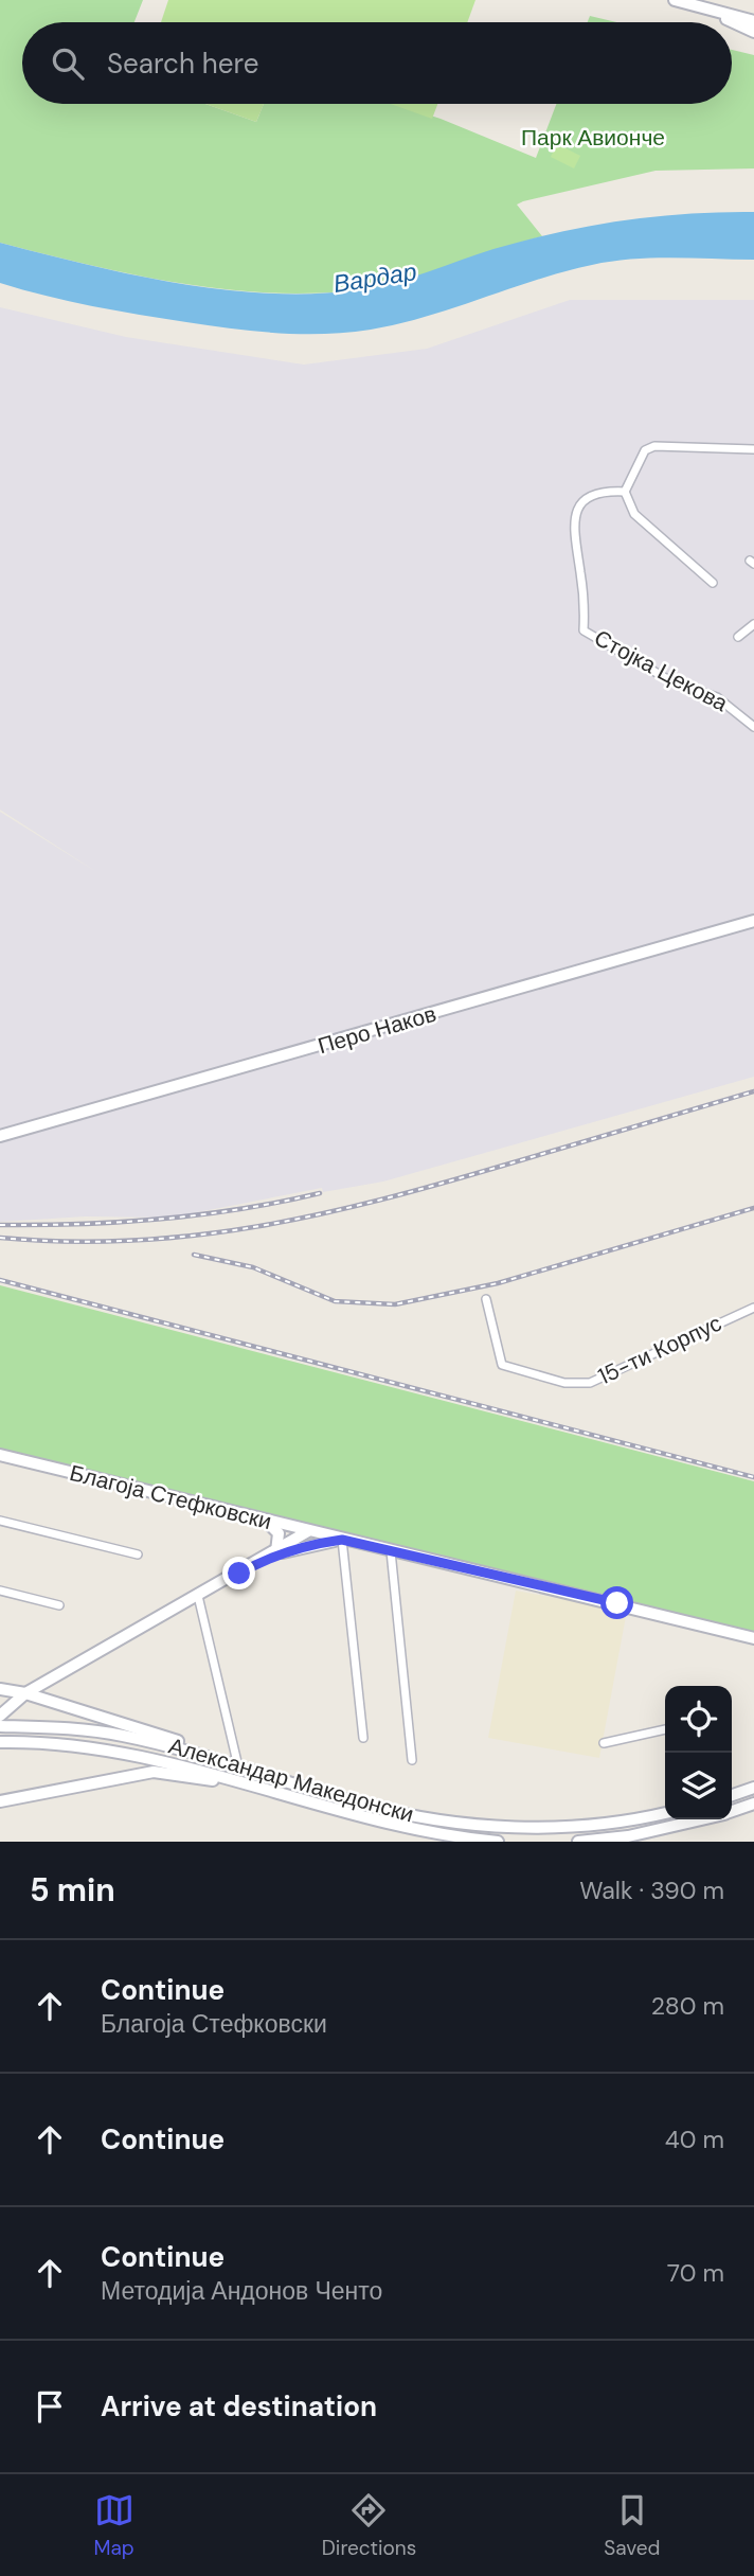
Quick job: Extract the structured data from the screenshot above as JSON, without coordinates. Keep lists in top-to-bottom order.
{
  "streets": {
    "street": [
      "Стојка Цекова",
      "Перо Наков",
      "15-ти Корпус",
      "Благоја Стефковски",
      "Александар Македонски"
    ]
  },
  "water": ["Вардар"],
  "parks": ["Парк Авионче"],
  "page": {
    "search": "Search here",
    "heading": ["5 min", "Walk · 390 m"],
    "list": [
      ["Continue", "Благоја Стефковски", "280 m"],
      ["Continue", "40 m"],
      ["Continue", "Методија Андонов Ченто", "70 m"],
      "Arrive at destination"
    ],
    "nav": ["Map", "Directions", "Saved"]
  }
}
